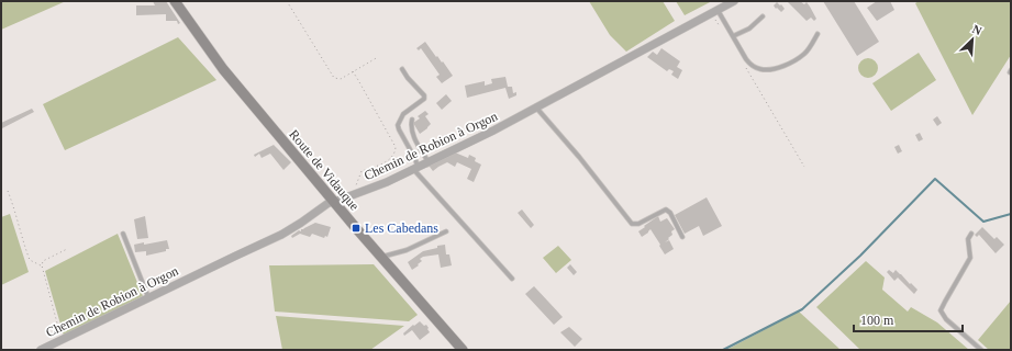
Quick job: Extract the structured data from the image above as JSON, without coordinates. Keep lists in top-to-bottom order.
{
  "streets": {
    "street": ["Chemin de Robion à Orgon", "Route de Vidauque"]
  },
  "crossings": [
    ["Chemin de Robion à Orgon", "Route de Vidauque"]
  ],
  "places": {
    "transit": ["Les Cabedans"]
  },
  "scale_bar": "100 m",
  "north": "top right"
}
